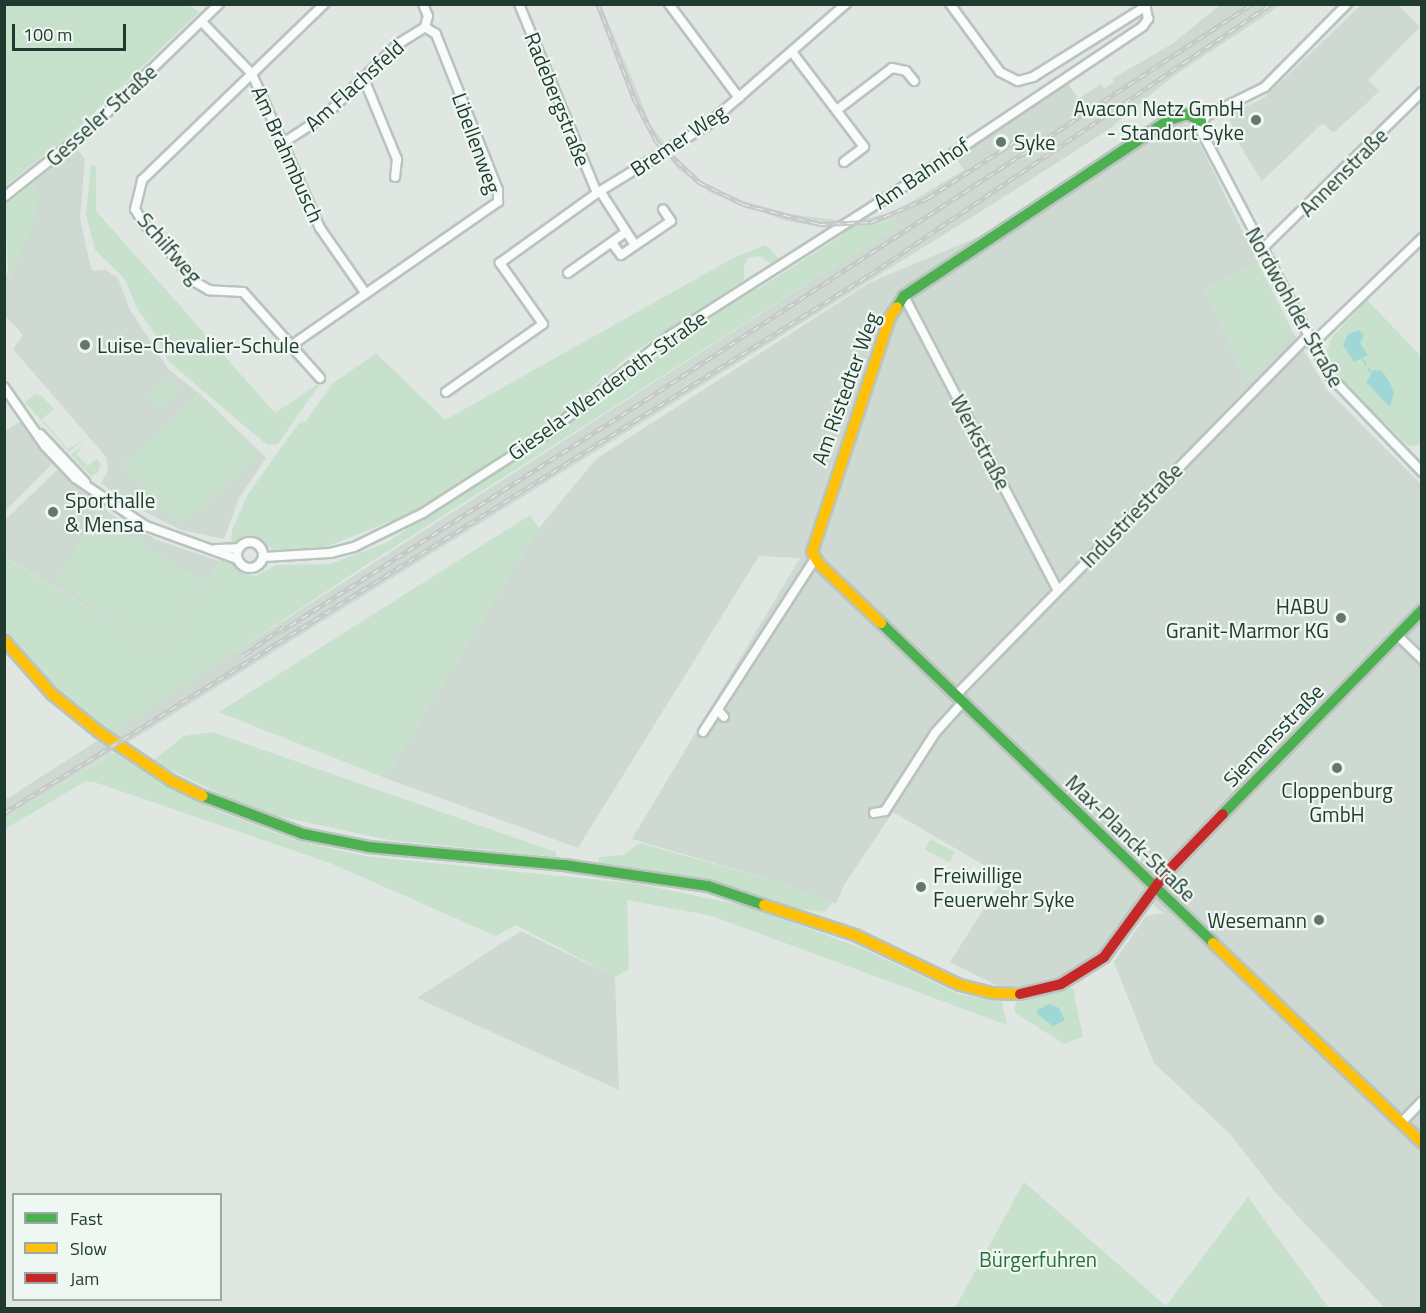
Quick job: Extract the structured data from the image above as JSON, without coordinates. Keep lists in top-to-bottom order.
{
  "streets": {
    "main road": ["Am Ristedter Weg", "Siemensstraße", "Max-Planck-Straße"],
    "street": [
      "Am Flachsfeld",
      "Radebergstraße",
      "Gesseler Straße",
      "Bremer Weg",
      "Libellenweg",
      "Am Brahmbusch",
      "Annenstraße",
      "Am Bahnhof",
      "Schilfweg",
      "Nordwohlder Straße",
      "Giesela-Wenderoth-Straße",
      "Werkstraße",
      "Industriestraße"
    ]
  },
  "crossings": [
    ["Am Flachsfeld", "Libellenweg"],
    ["Am Flachsfeld", "Am Brahmbusch"],
    ["Radebergstraße", "Bremer Weg"],
    ["Gesseler Straße", "Am Brahmbusch"],
    ["Libellenweg", "Am Brahmbusch"],
    ["Am Brahmbusch", "Schilfweg"],
    ["Annenstraße", "Nordwohlder Straße"],
    ["Am Bahnhof", "Giesela-Wenderoth-Straße"],
    ["Nordwohlder Straße", "Am Ristedter Weg"],
    ["Nordwohlder Straße", "Industriestraße"],
    ["Am Ristedter Weg", "Werkstraße"],
    ["Am Ristedter Weg", "Max-Planck-Straße"],
    ["Werkstraße", "Industriestraße"],
    ["Industriestraße", "Max-Planck-Straße"],
    ["Siemensstraße", "Max-Planck-Straße"]
  ],
  "parks": ["Bürgerfuhren"],
  "places": [
    "Avacon Netz GmbH - Standort Syke",
    "Syke",
    "Luise-Chevalier-Schule",
    "Sporthalle & Mensa",
    "HABU Granit-Marmor KG",
    "Cloppenburg GmbH",
    "Freiwillige Feuerwehr Syke",
    "Wesemann"
  ],
  "legend": ["Fast", "Slow", "Jam"],
  "scale_bar": "100 m"
}
